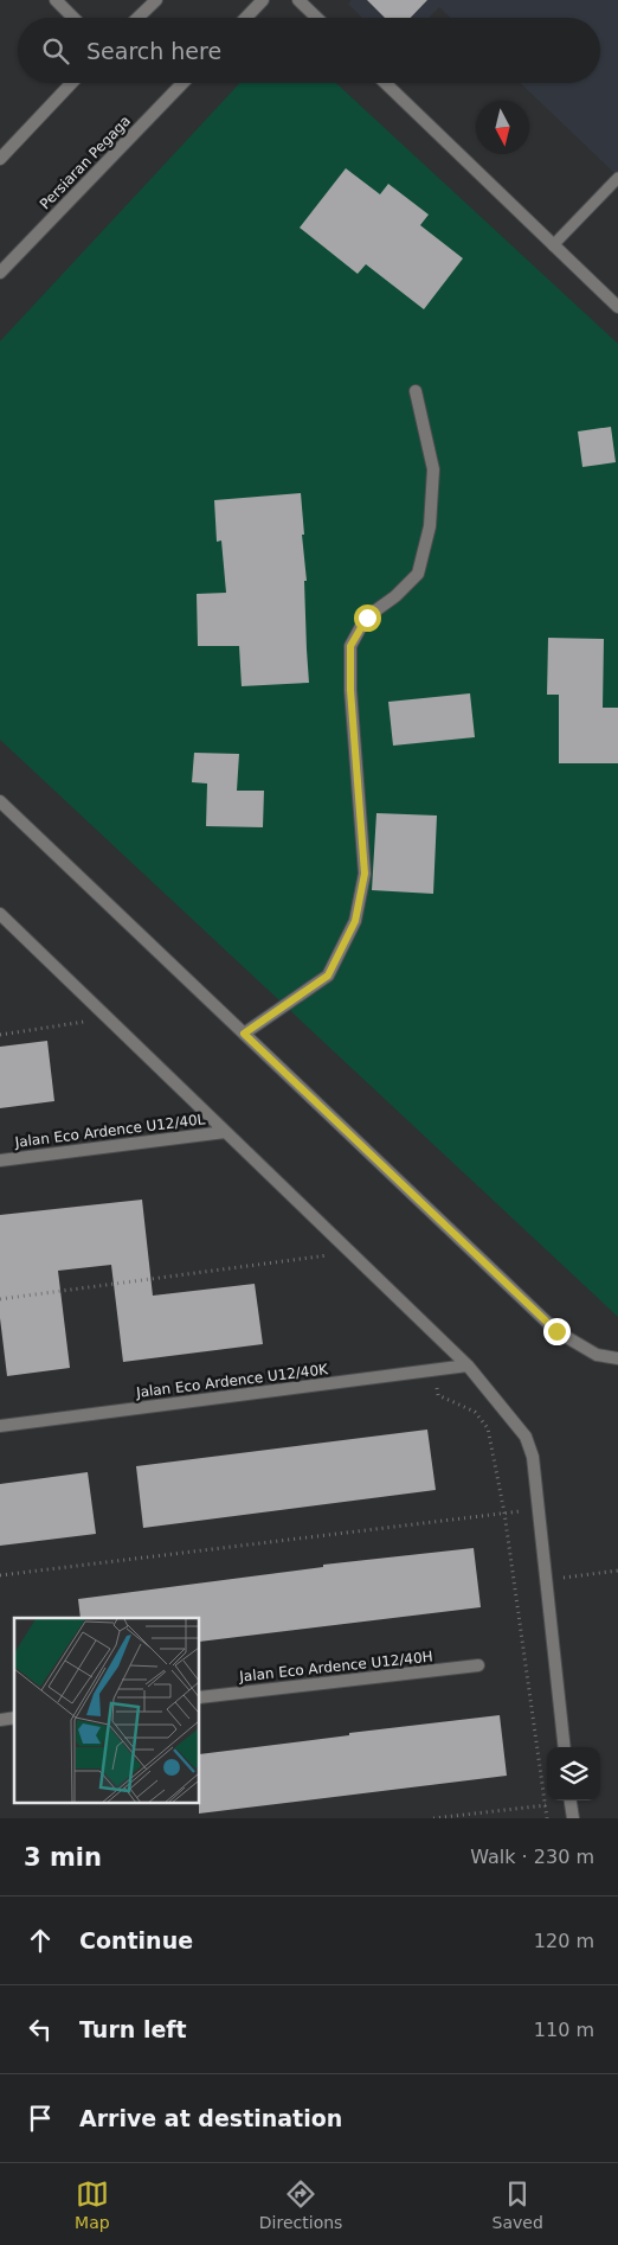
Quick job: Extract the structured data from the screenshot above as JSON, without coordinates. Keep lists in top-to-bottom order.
{
  "streets": {
    "street": [
      "Persiaran Pegaga",
      "Jalan Eco Ardence U12/40L",
      "Jalan Eco Ardence U12/40K",
      "Jalan Eco Ardence U12/40H"
    ]
  },
  "north": "bottom",
  "page": {
    "search": "Search here",
    "heading": ["3 min", "Walk · 230 m"],
    "list": [
      ["Continue", "120 m"],
      ["Turn left", "110 m"],
      "Arrive at destination"
    ],
    "nav": ["Map", "Directions", "Saved"]
  }
}
